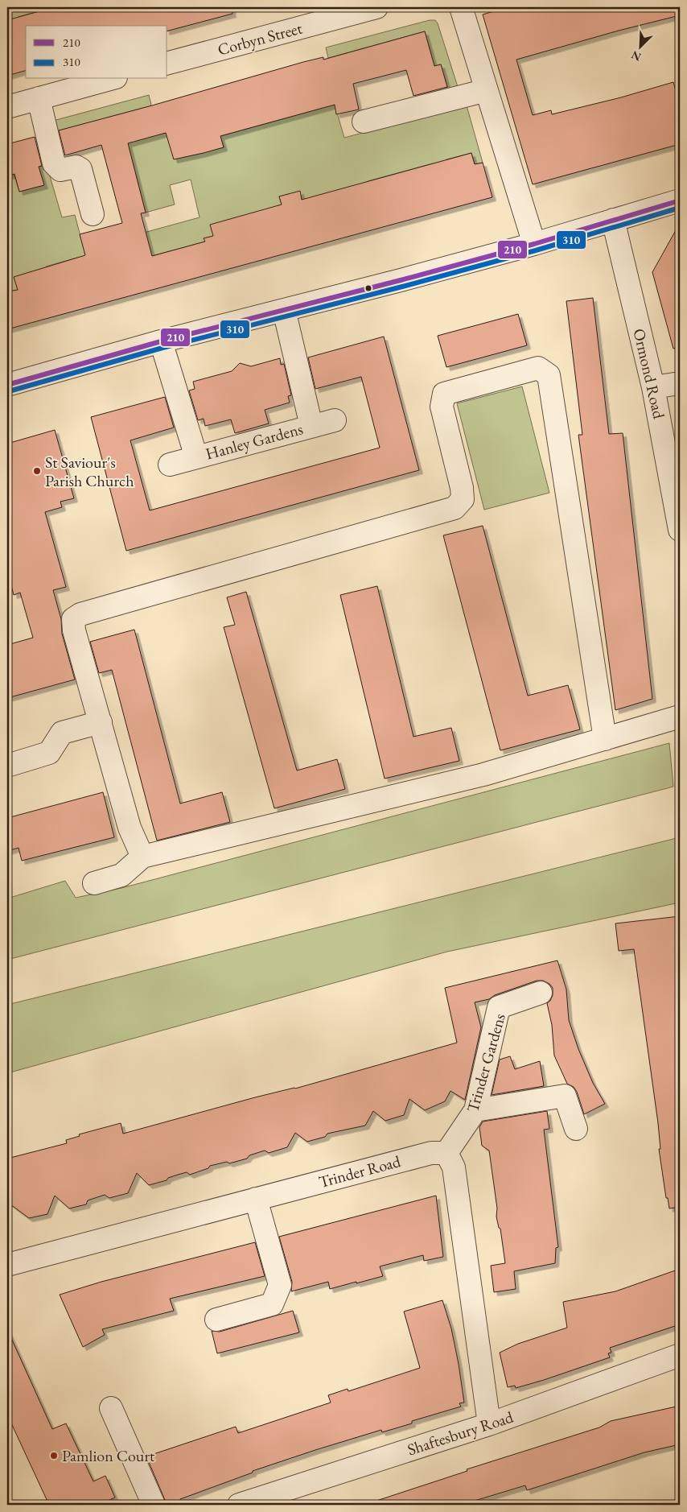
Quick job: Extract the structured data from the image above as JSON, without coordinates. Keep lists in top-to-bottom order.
{
  "streets": {
    "street": [
      "Corbyn Street",
      "Ormond Road",
      "Hanley Gardens",
      "Trinder Gardens",
      "Trinder Road",
      "Shaftesbury Road"
    ]
  },
  "crossings": [
    ["Trinder Gardens", "Trinder Road"]
  ],
  "places": ["St Saviour's Parish Church", "Pamlion Court"],
  "lines": ["transit line 210", "transit line 310"],
  "legend": ["210", "310"],
  "north": "bottom left"
}
